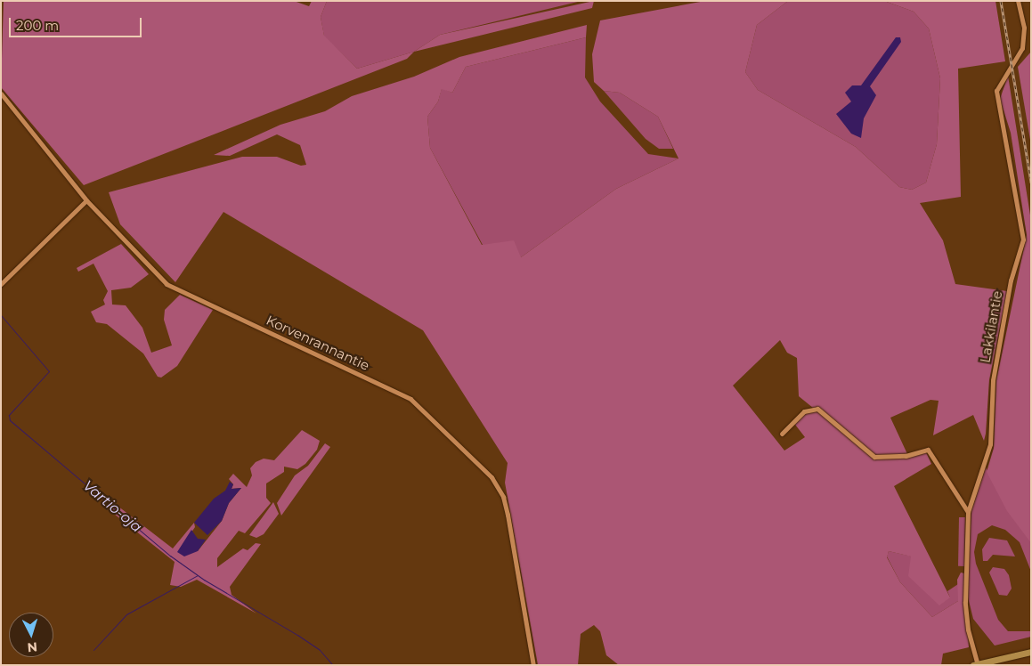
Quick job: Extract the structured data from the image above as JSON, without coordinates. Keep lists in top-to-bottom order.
{
  "streets": {
    "street": ["Lakkilantie", "Korvenrannantie"]
  },
  "water": ["Vartio-oja"],
  "scale_bar": "200 m",
  "north": "bottom"
}
